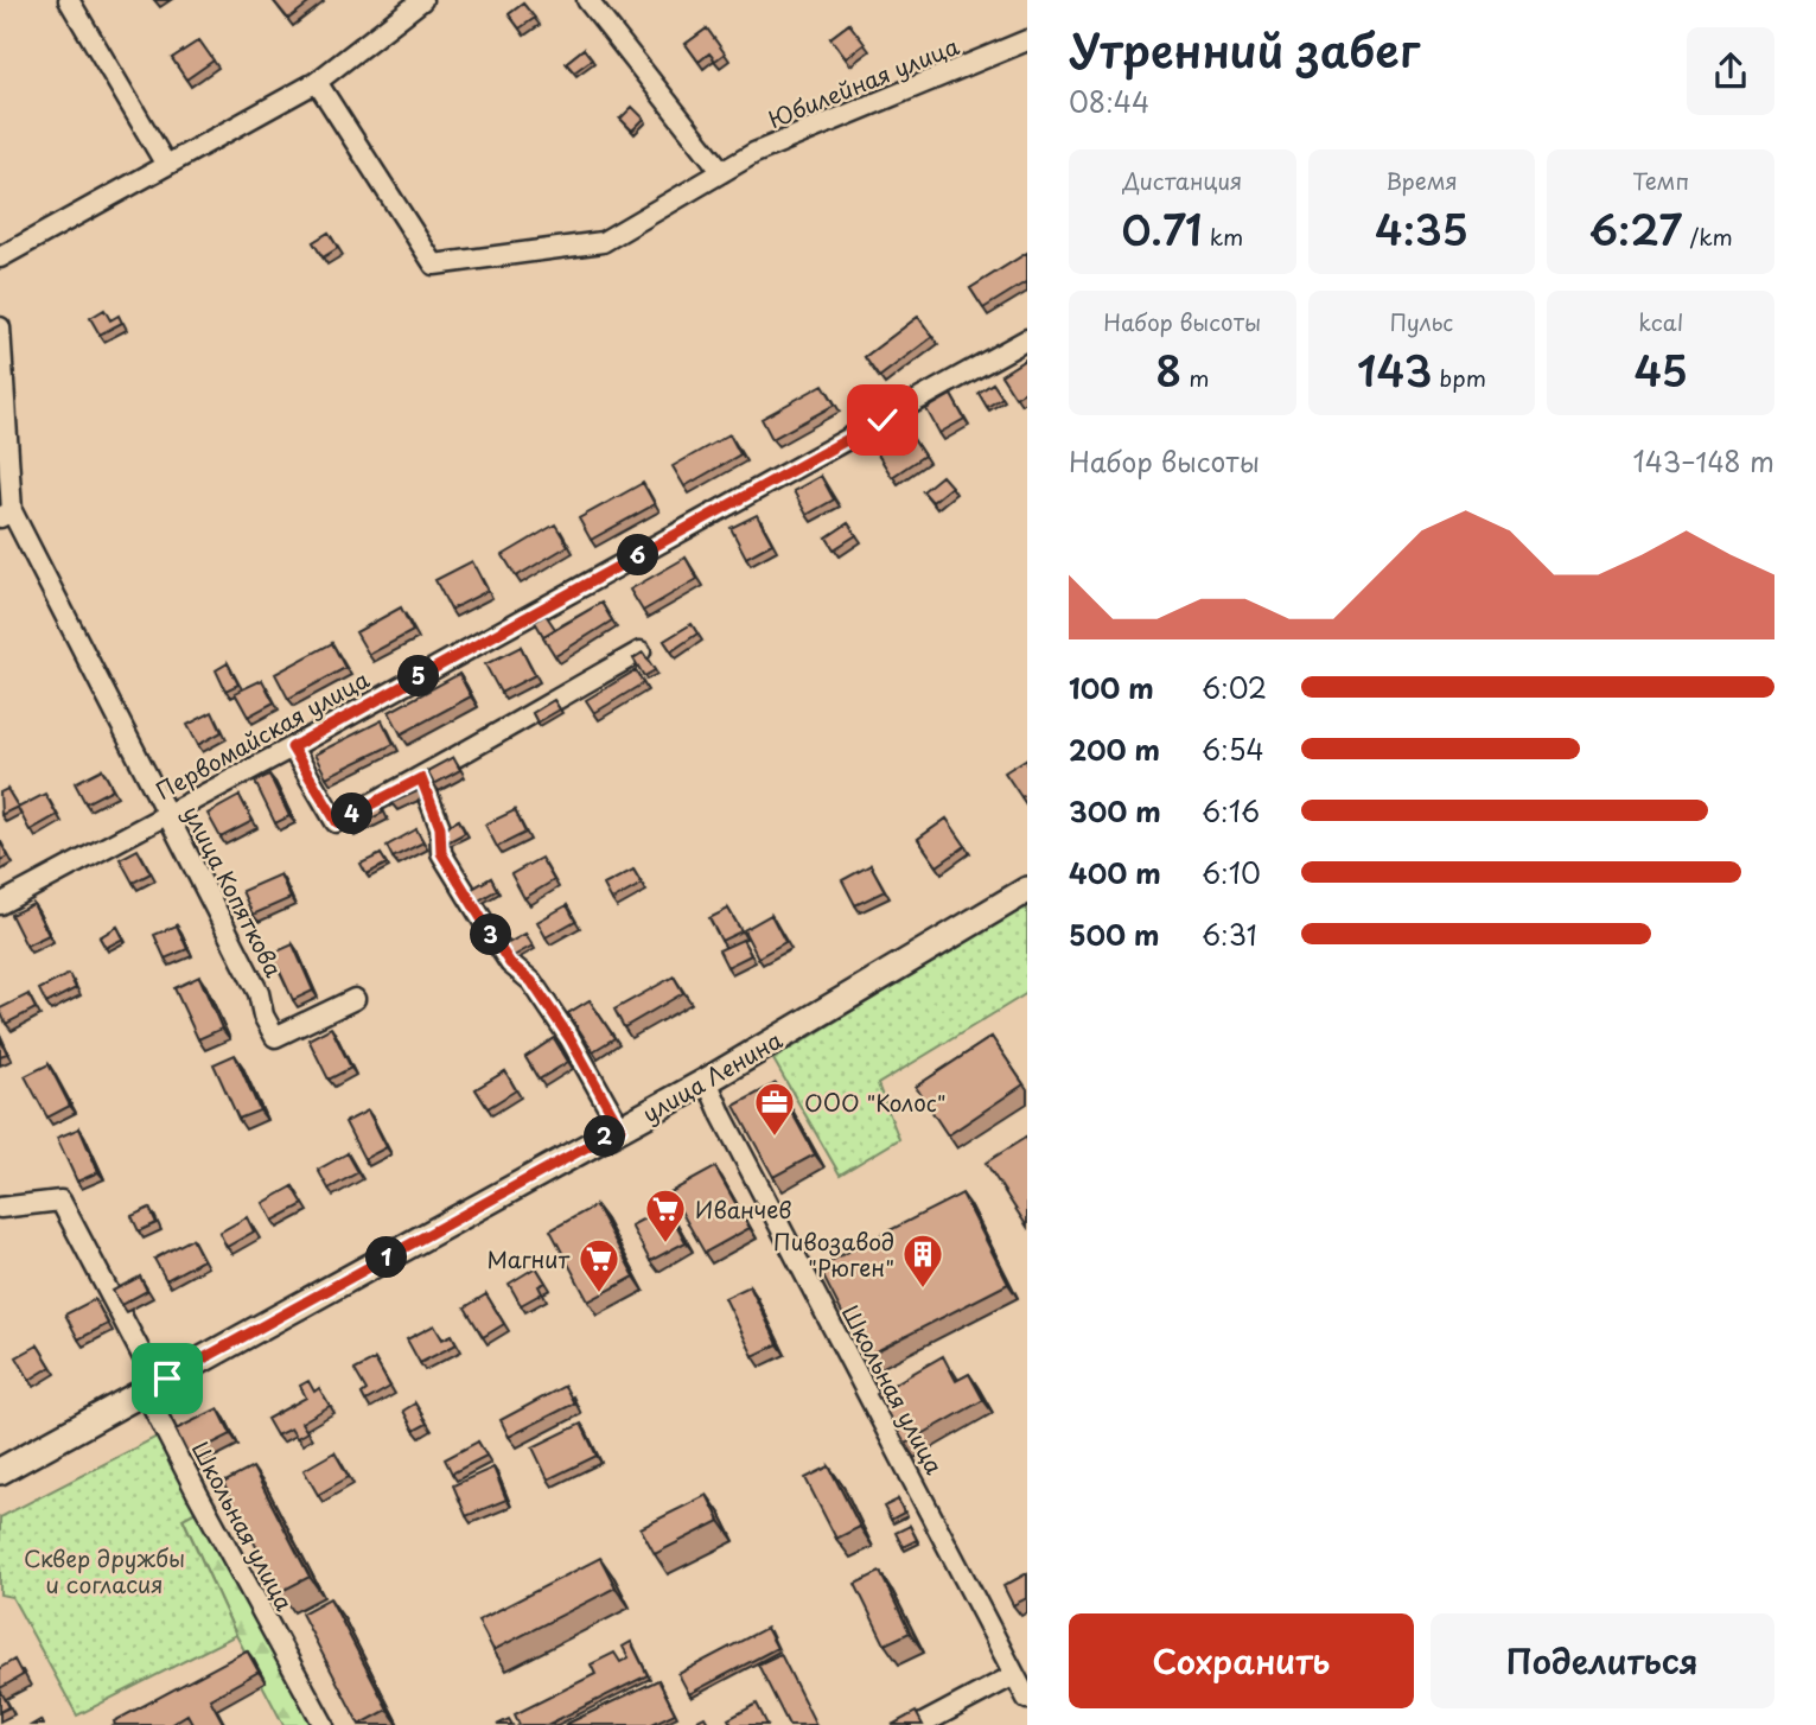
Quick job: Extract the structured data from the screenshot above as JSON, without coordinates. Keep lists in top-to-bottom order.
{
  "streets": {
    "main road": ["улица Ленина"],
    "street": [
      "Юбилейная улица",
      "Первомайская улица",
      "улица Копяткова",
      "Школьная улица"
    ]
  },
  "crossings": [
    ["Первомайская улица", "улица Копяткова"],
    ["улица Ленина", "Школьная улица"]
  ],
  "parks": ["Сквер дружбы и согласия"],
  "places": {
    "office": ["ООО \"Колос\""],
    "supermarket": ["Иванчев", "Магнит"],
    "building": ["Пивозавод \"Рюген\""]
  },
  "page": {
    "heading": ["Утренний забег", "08:44"],
    "stats": [
      ["Дистанция", "0.71 km"],
      ["Время", "4:35"],
      ["Темп", "6:27 /km"],
      ["Набор высоты", "8 m"],
      ["Пульс", "143 bpm"],
      ["kcal", "45"]
    ],
    "chart": ["Набор высоты", "143–148 m"],
    "pins": [
      "6",
      "5",
      "4",
      "3",
      "2",
      "1"
    ],
    "list": [
      {
        "name": "100 m",
        "note": "6:02"
      },
      {
        "name": "200 m",
        "note": "6:54"
      },
      {
        "name": "300 m",
        "note": "6:16"
      },
      {
        "name": "400 m",
        "note": "6:10"
      },
      {
        "name": "500 m",
        "note": "6:31"
      }
    ],
    "buttons": ["Сохранить", "Поделиться"]
  }
}
